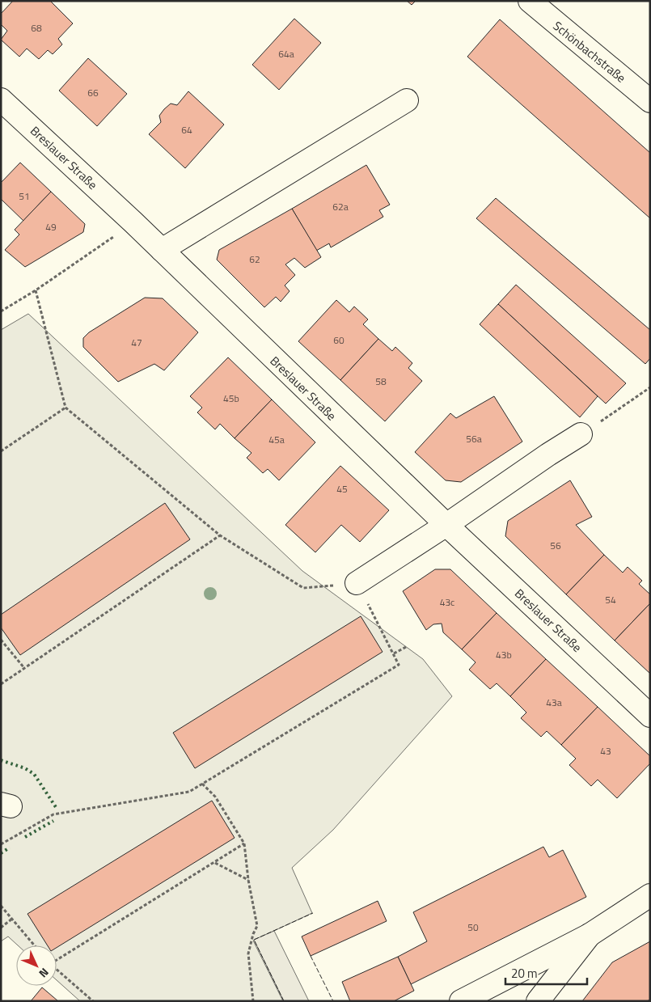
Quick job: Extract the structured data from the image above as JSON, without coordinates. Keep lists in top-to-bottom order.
{
  "streets": {
    "street": ["Schönbachstraße", "Breslauer Straße"]
  },
  "house_numbers": [
    "68",
    "64a",
    "66",
    "64",
    "51",
    "62a",
    "49",
    "62",
    "60",
    "47",
    "58",
    "45b",
    "56a",
    "45a",
    "45",
    "56",
    "54",
    "43c",
    "43b",
    "43a",
    "43",
    "50"
  ],
  "scale_bar": "20 m",
  "north": "bottom right"
}
